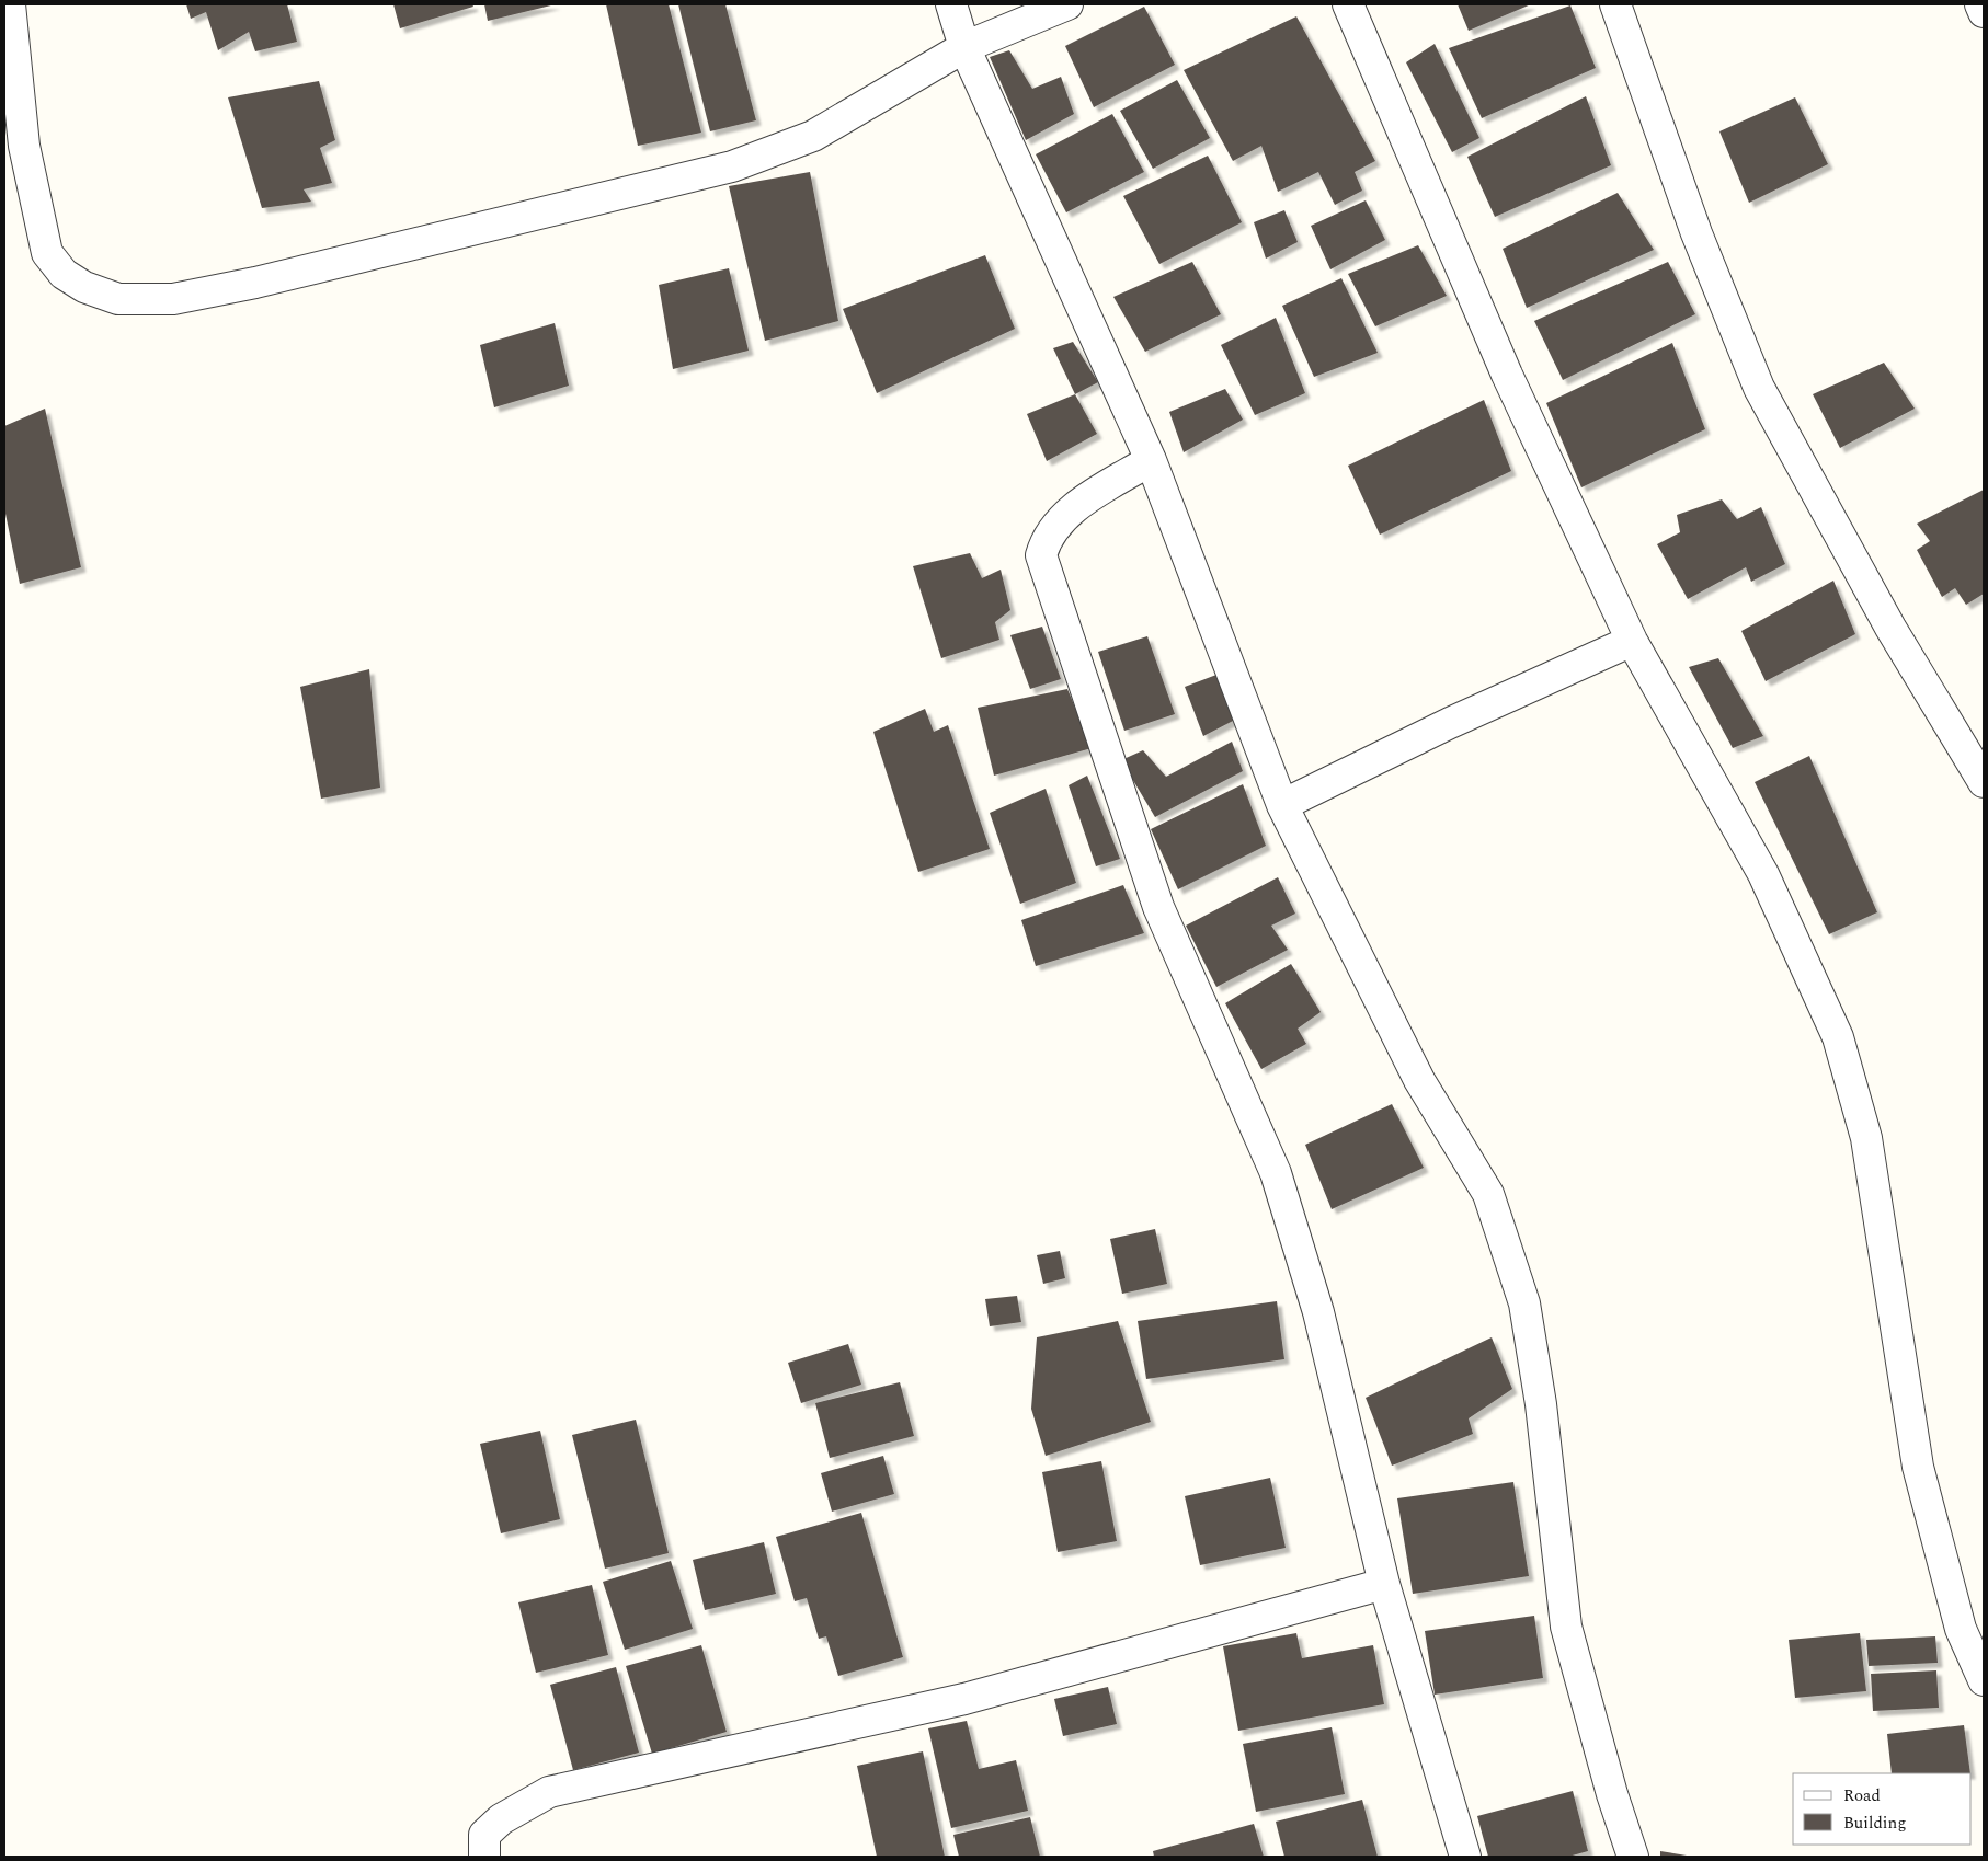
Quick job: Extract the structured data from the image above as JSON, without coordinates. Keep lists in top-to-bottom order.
{
  "legend": ["Road", "Building"]
}
